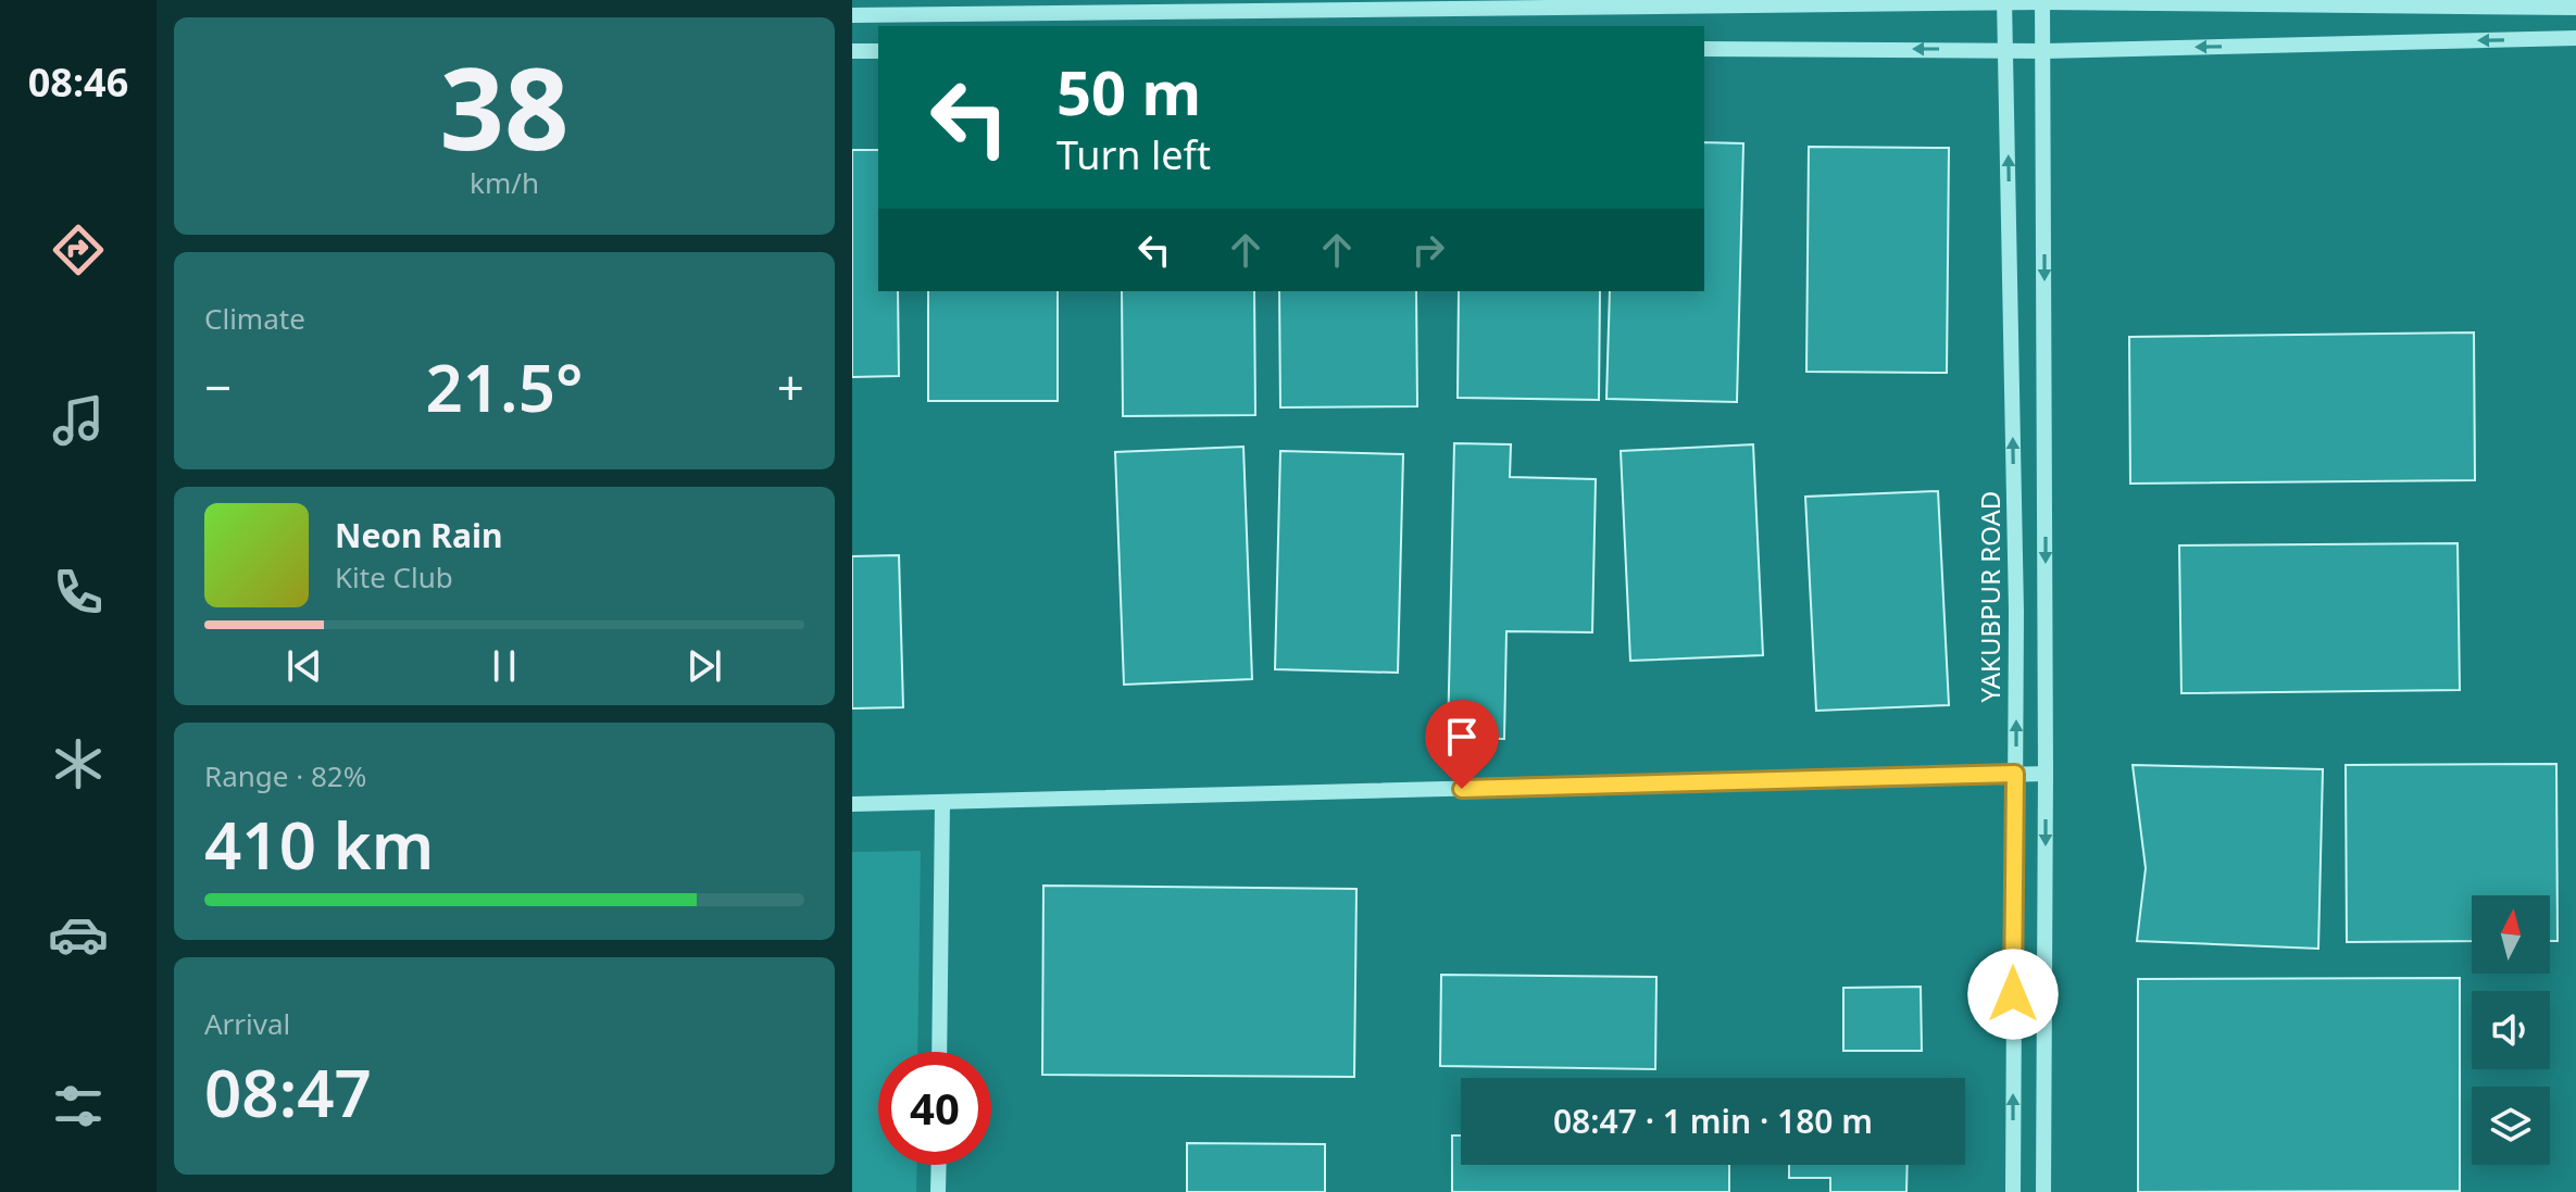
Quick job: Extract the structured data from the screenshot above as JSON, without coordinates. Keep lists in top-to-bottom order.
{
  "streets": {
    "street": ["YAKUBPUR ROAD"]
  },
  "north": "top",
  "page": {
    "tabs": "08:46",
    "tile": [
      ["38", "km/h"],
      "Climate",
      ["Range · 82%", "410 km"],
      ["Arrival", "08:47"]
    ],
    "turn": ["50 m", "Turn left"],
    "heat": ["−", "21.5°", "+"],
    "song": ["Neon Rain", "Kite Club"],
    "limit": "40",
    "trip": "08:47 · 1 min · 180 m"
  }
}
